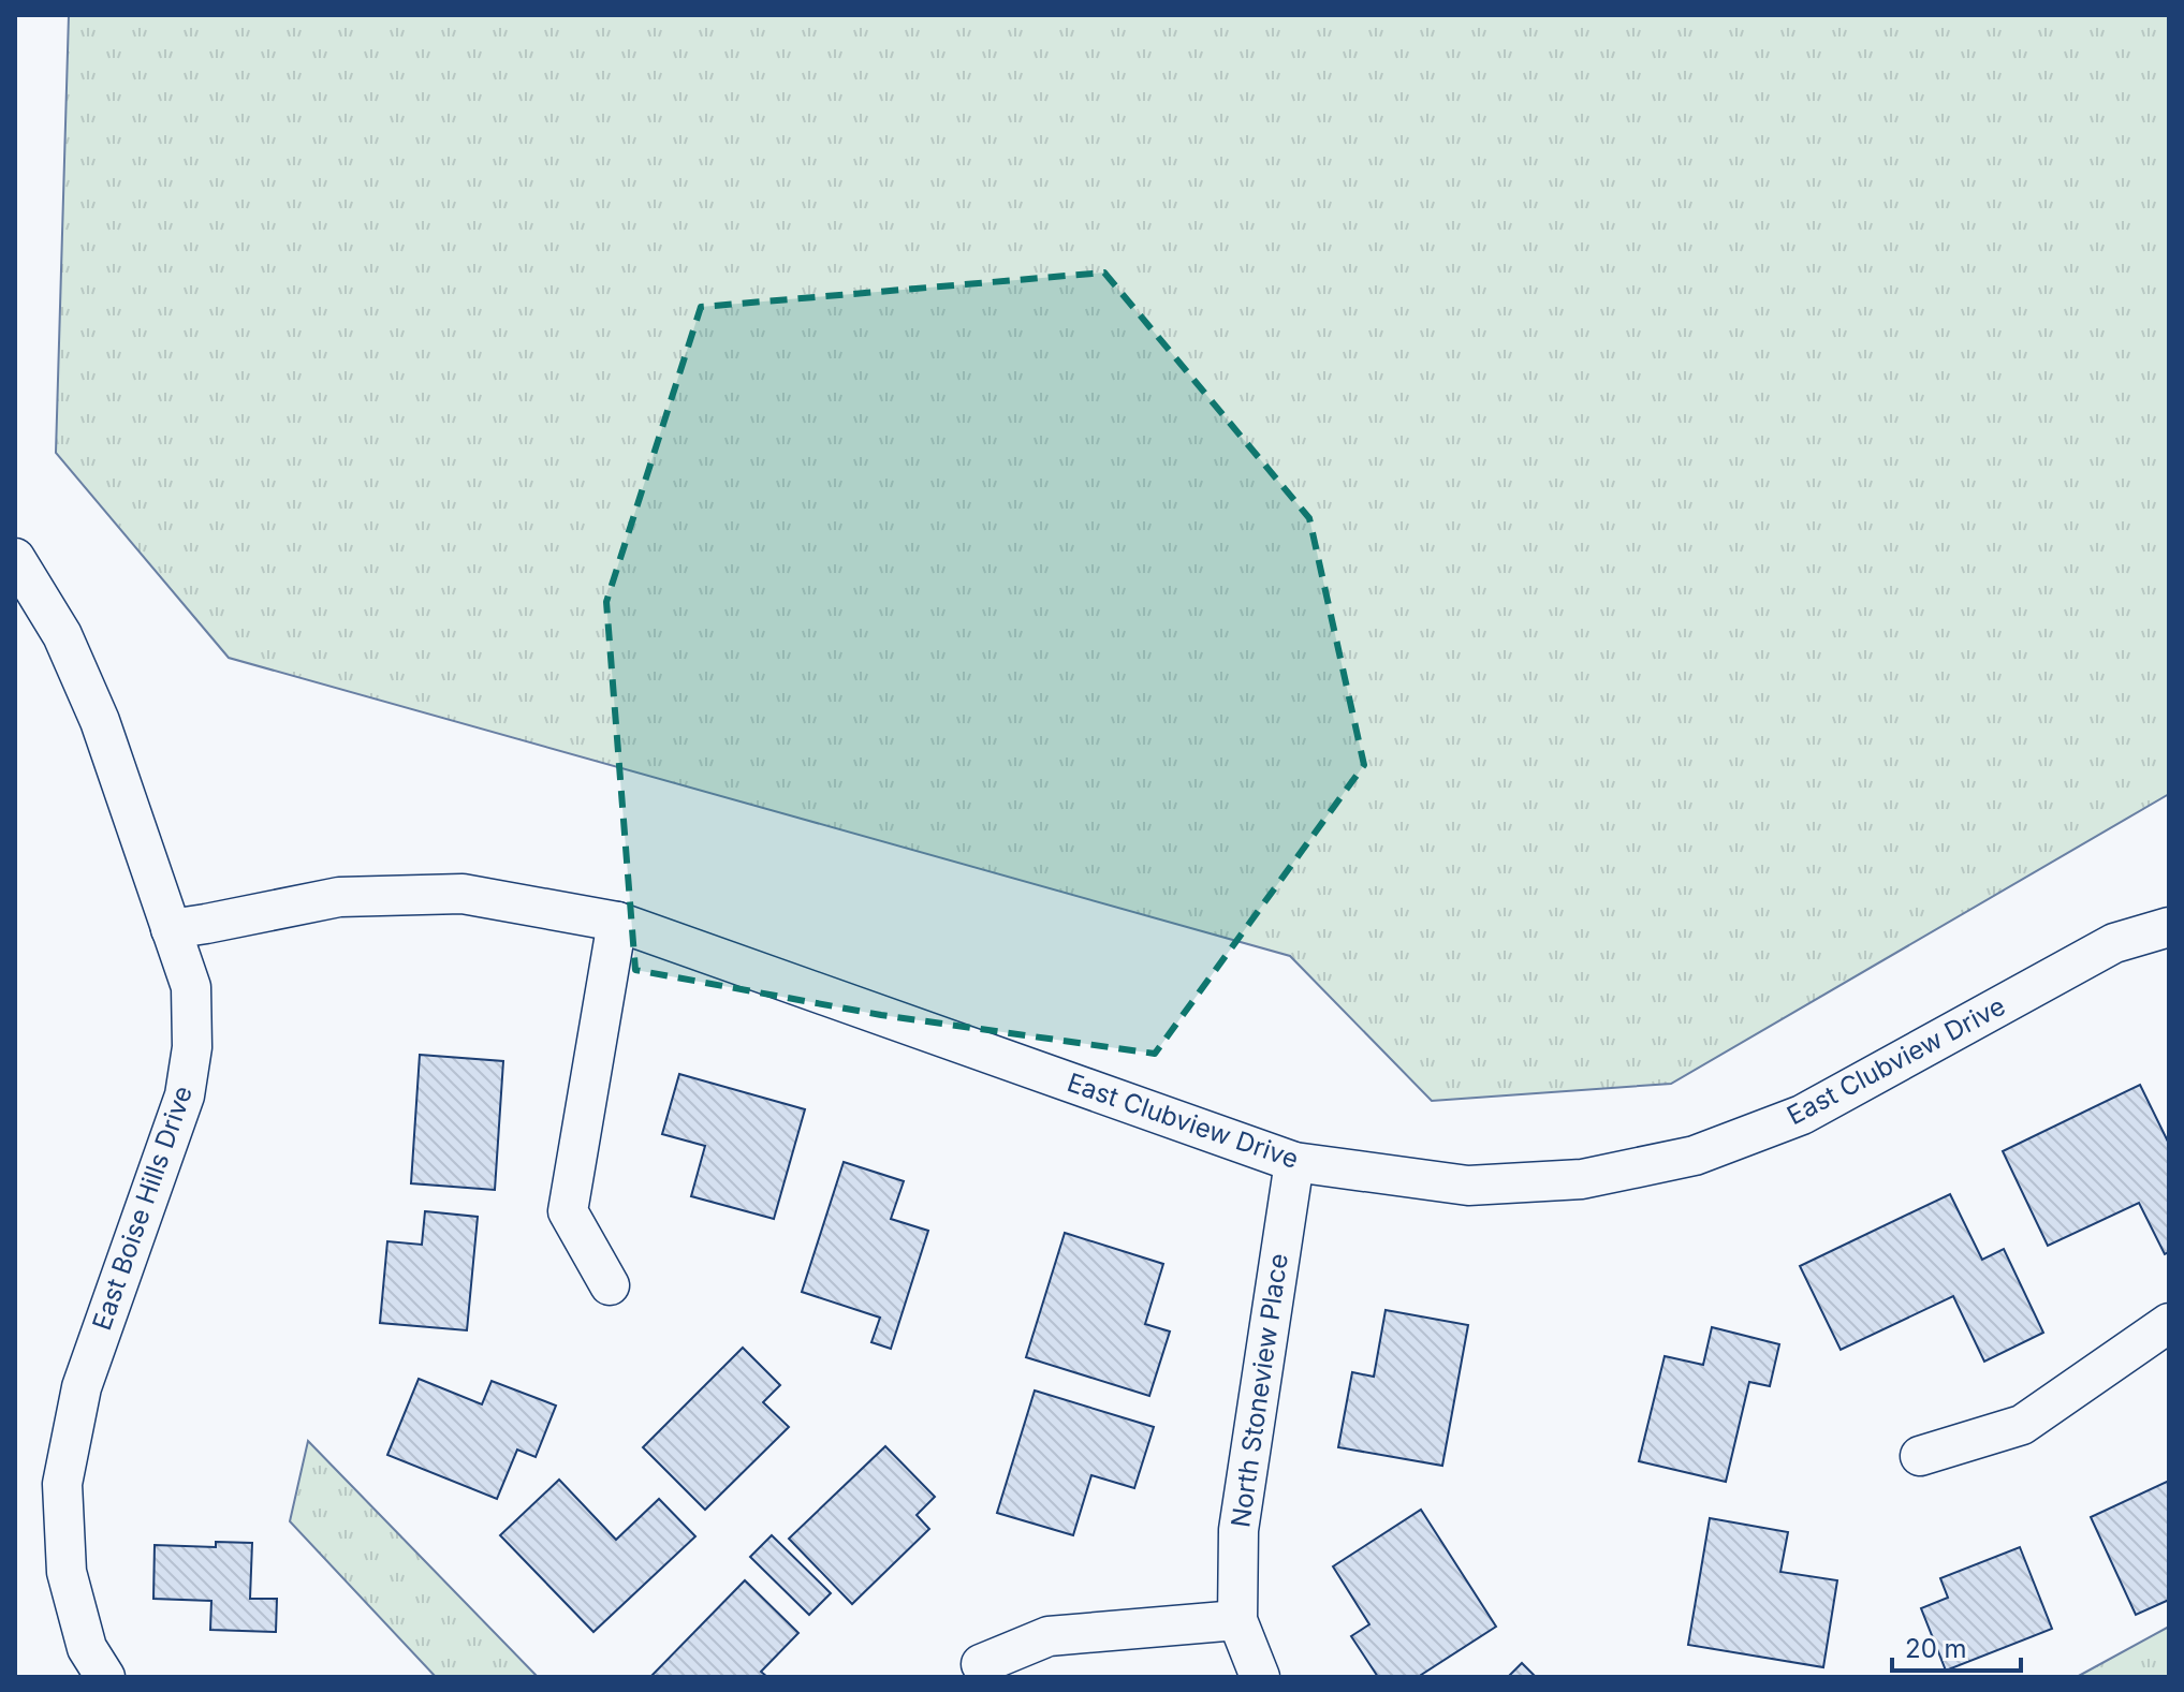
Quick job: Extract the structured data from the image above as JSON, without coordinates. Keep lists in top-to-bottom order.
{
  "streets": {
    "street": ["East Clubview Drive", "East Boise Hills Drive", "North Stoneview Place"]
  },
  "crossings": [
    ["East Clubview Drive", "East Boise Hills Drive"],
    ["East Clubview Drive", "North Stoneview Place"]
  ],
  "scale_bar": "20 m"
}
